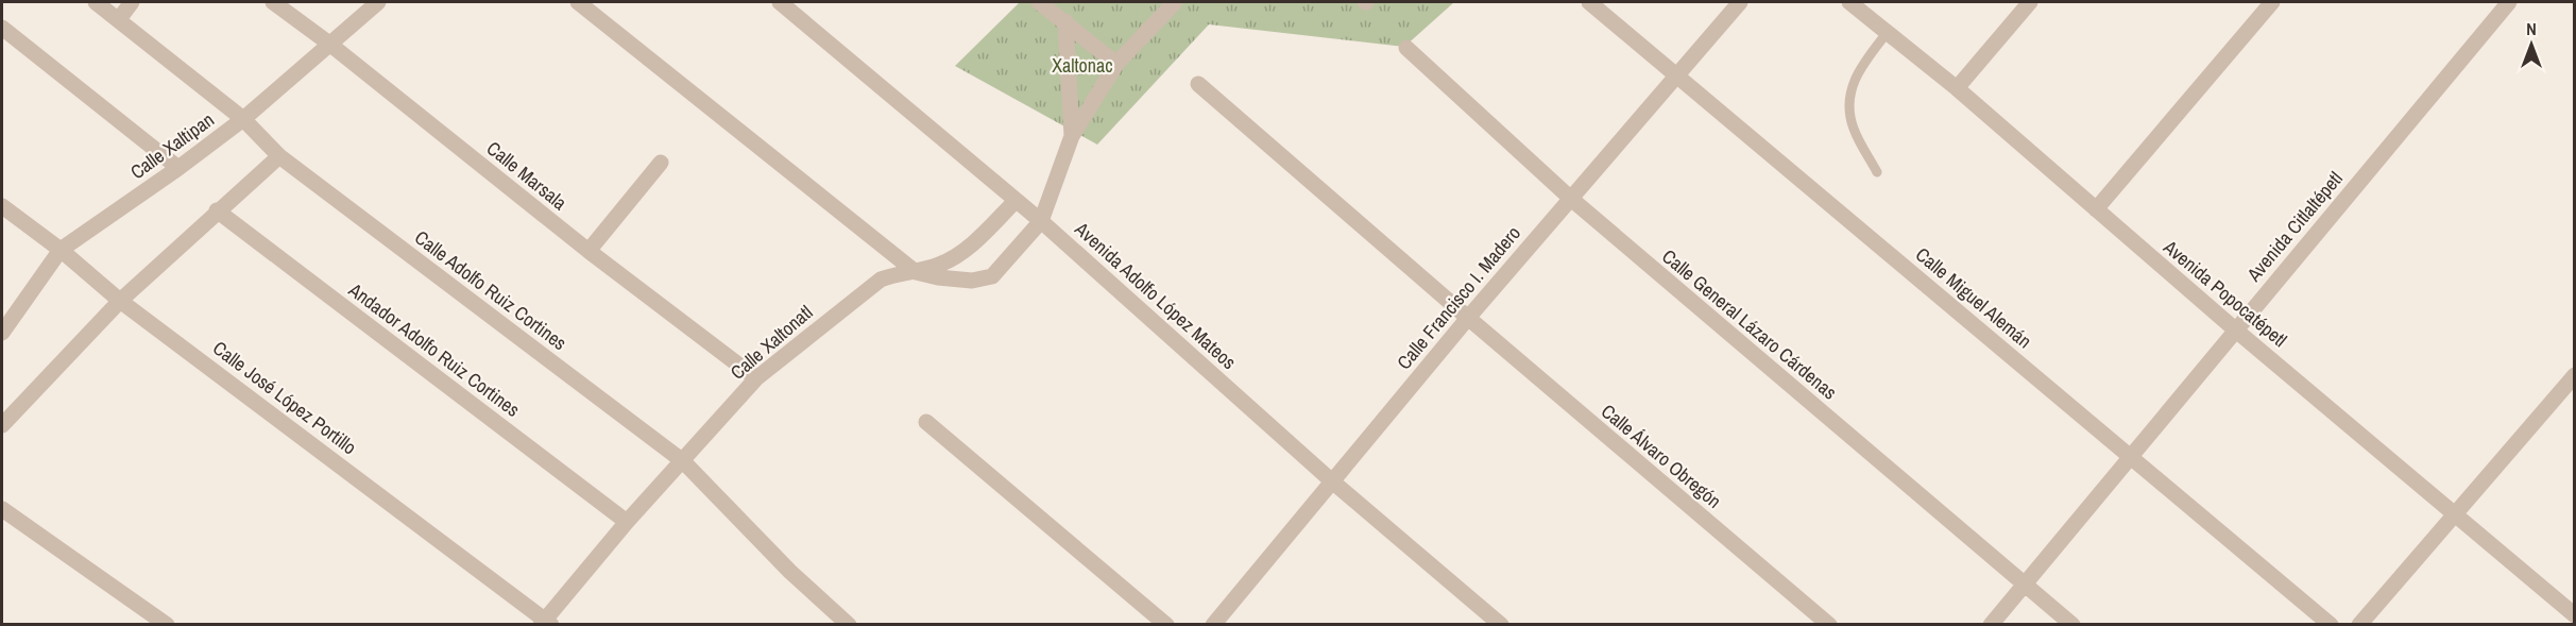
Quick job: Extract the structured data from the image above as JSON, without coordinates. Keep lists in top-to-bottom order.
{
  "streets": {
    "street": [
      "Calle Xaltipan",
      "Calle Marsala",
      "Avenida Citlaltépetl",
      "Calle Adolfo Ruiz Cortines",
      "Avenida Popocatépetl",
      "Avenida Adolfo López Mateos",
      "Calle Francisco I. Madero",
      "Calle Miguel Alemán",
      "Calle General Lázaro Cárdenas",
      "Calle Xaltonatl",
      "Andador Adolfo Ruiz Cortines",
      "Calle José López Portillo",
      "Calle Álvaro Obregón"
    ]
  },
  "crossings": [
    ["Calle Xaltipan", "Calle Marsala"],
    ["Calle Xaltipan", "Calle Adolfo Ruiz Cortines"],
    ["Calle Xaltipan", "Calle José López Portillo"],
    ["Calle Marsala", "Calle Xaltonatl"],
    ["Avenida Citlaltépetl", "Avenida Popocatépetl"],
    ["Avenida Citlaltépetl", "Calle Miguel Alemán"],
    ["Avenida Citlaltépetl", "Calle General Lázaro Cárdenas"],
    ["Calle Adolfo Ruiz Cortines", "Calle Xaltonatl"],
    ["Avenida Adolfo López Mateos", "Calle Francisco I. Madero"],
    ["Avenida Adolfo López Mateos", "Calle Xaltonatl"],
    ["Calle Francisco I. Madero", "Calle Miguel Alemán"],
    ["Calle Francisco I. Madero", "Calle General Lázaro Cárdenas"],
    ["Calle Francisco I. Madero", "Calle Álvaro Obregón"],
    ["Calle Xaltonatl", "Andador Adolfo Ruiz Cortines"],
    ["Calle Xaltonatl", "Calle José López Portillo"]
  ],
  "parks": ["Xaltonac"],
  "north": "top"
}
